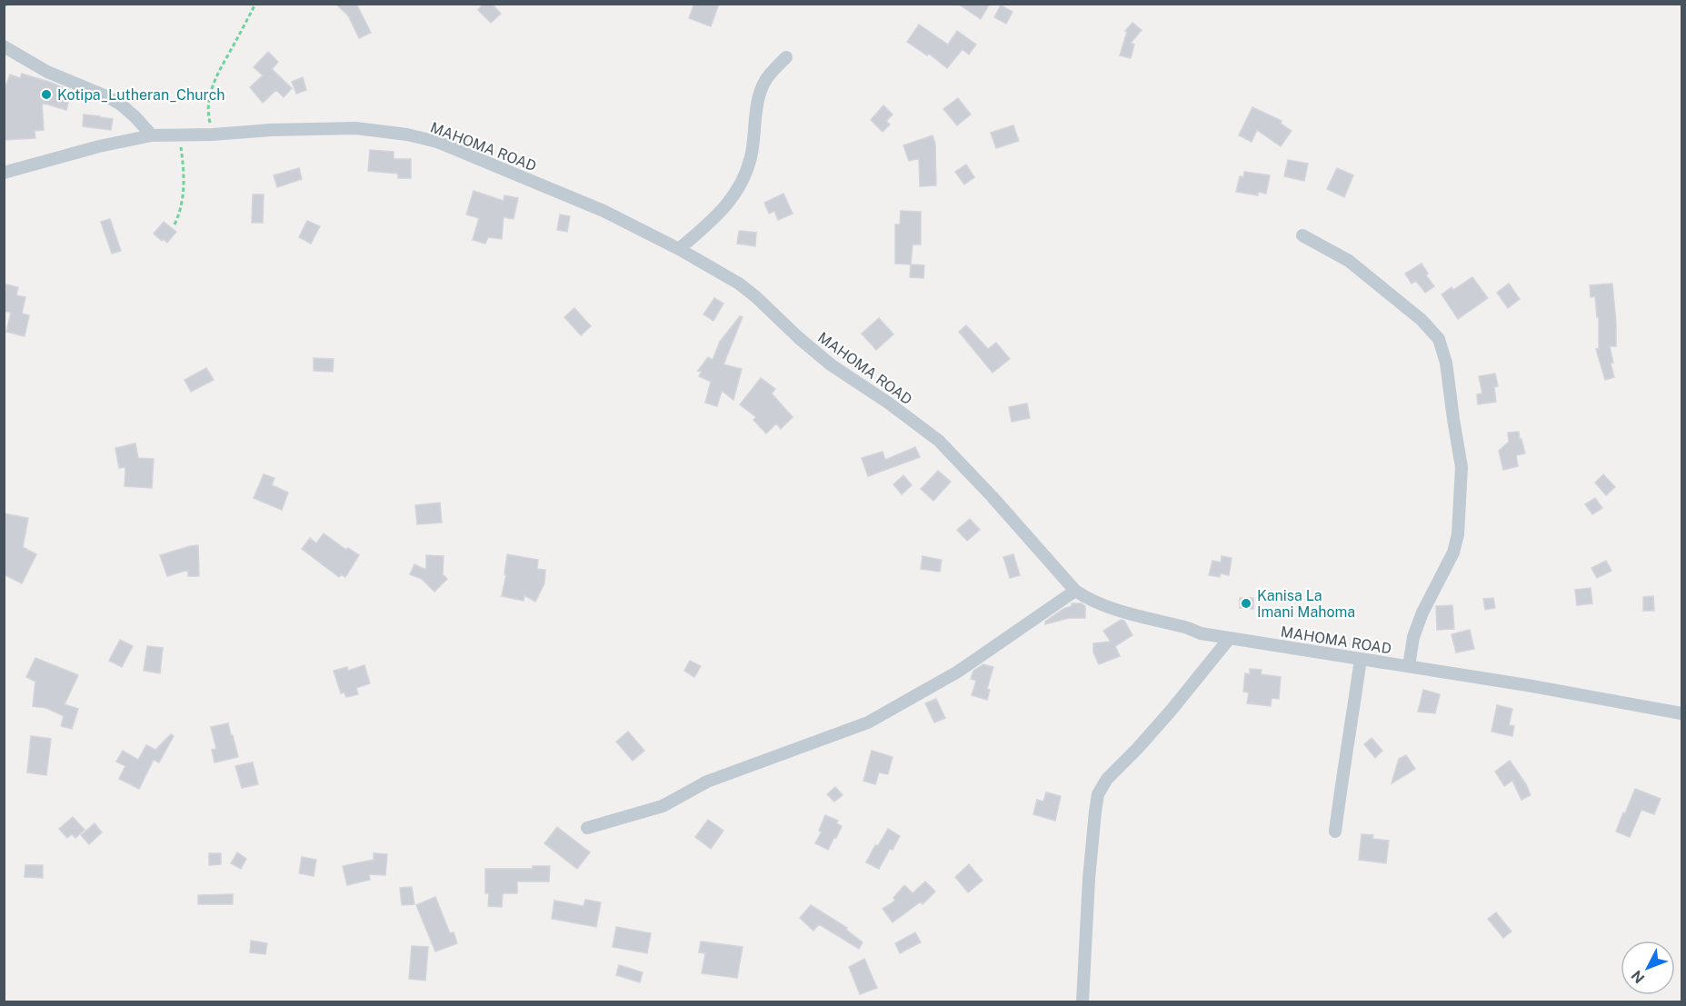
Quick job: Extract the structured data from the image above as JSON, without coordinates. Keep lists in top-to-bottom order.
{
  "streets": {
    "street": ["MAHOMA ROAD"]
  },
  "places": ["Kotipa_Lutheran_Church", "Kanisa La Imani Mahoma"],
  "north": "bottom left"
}
